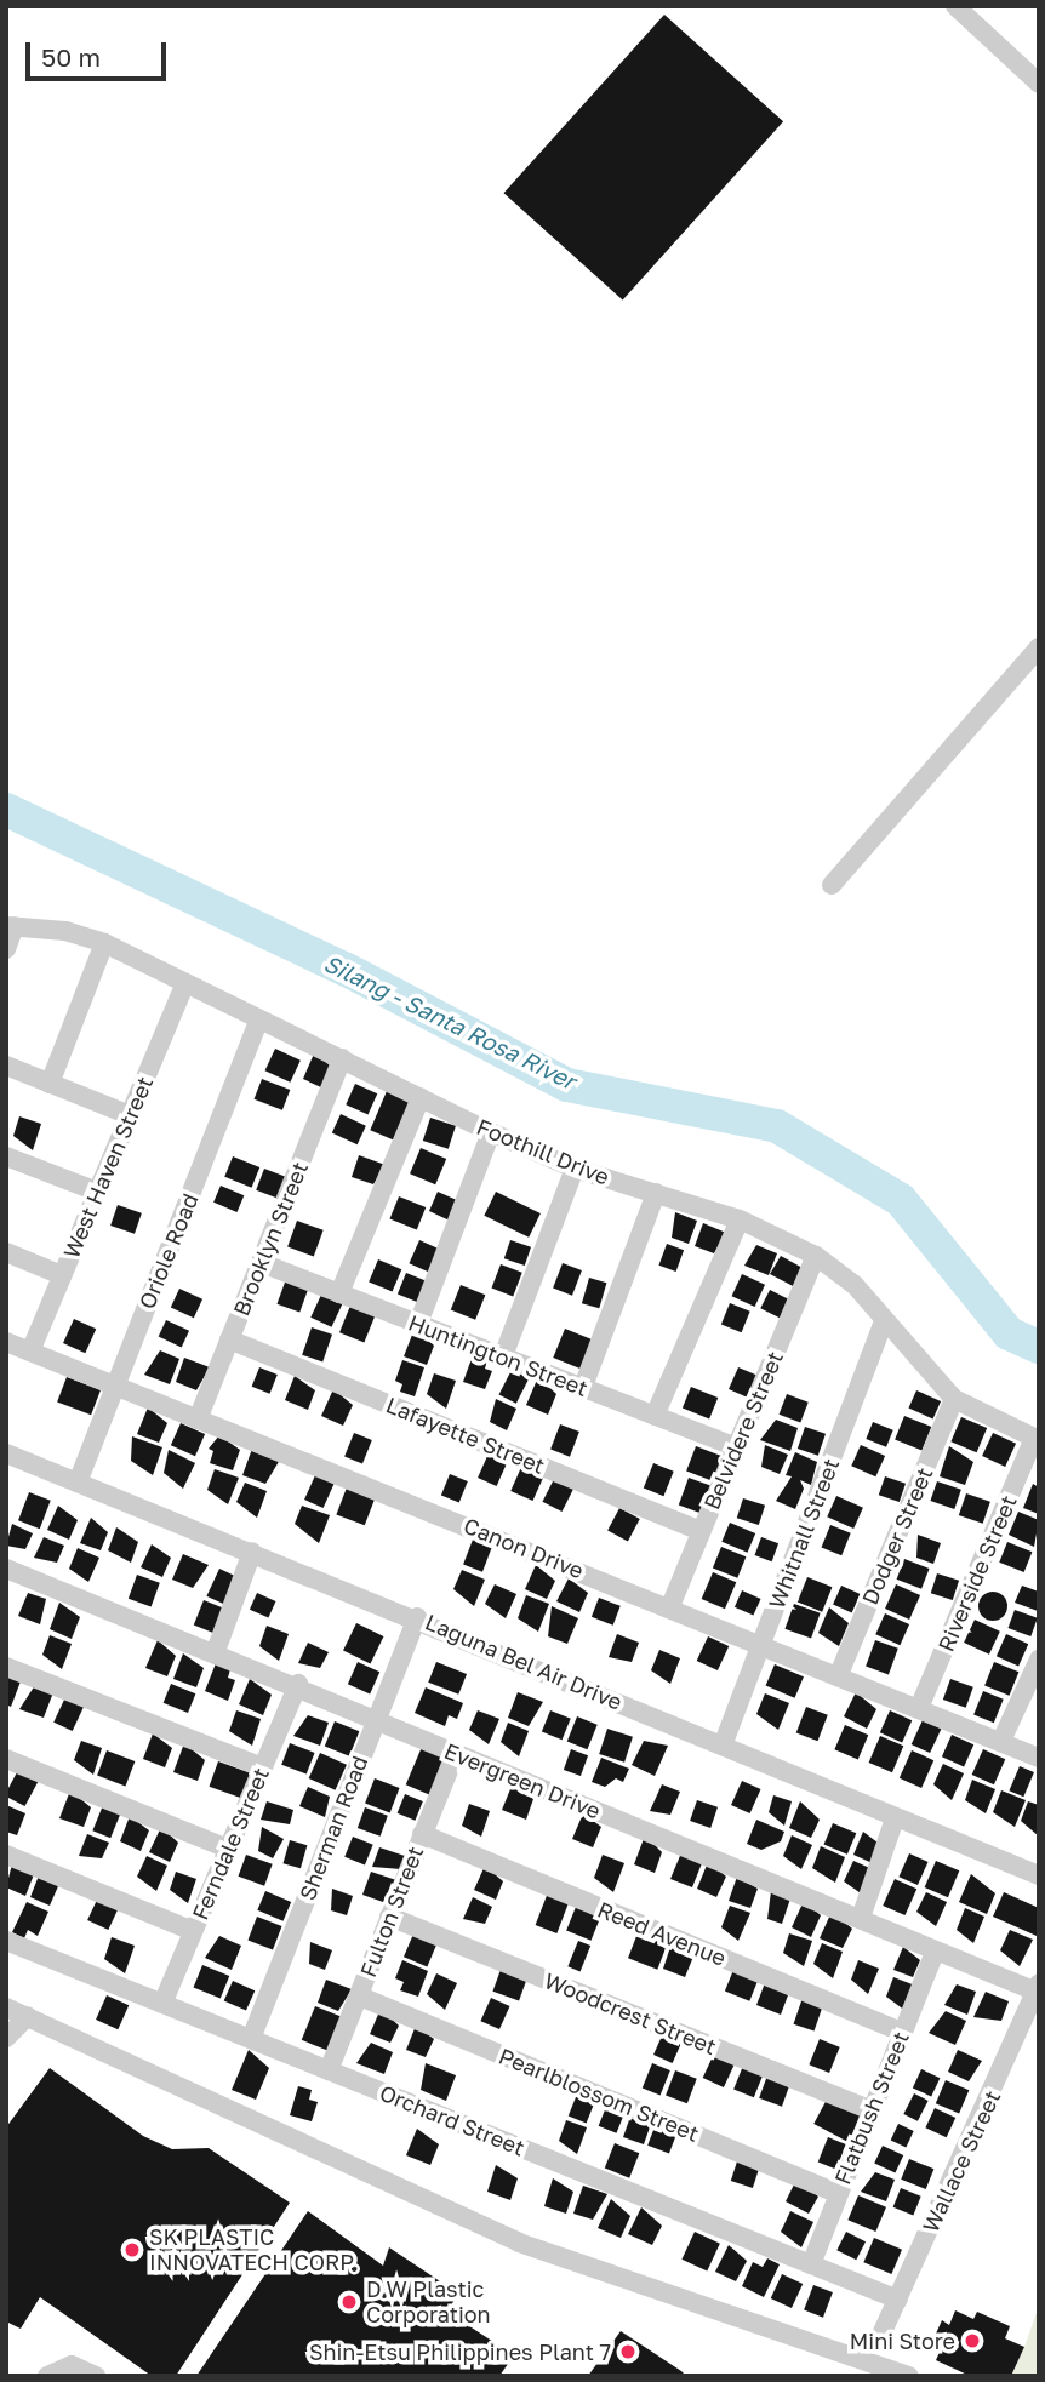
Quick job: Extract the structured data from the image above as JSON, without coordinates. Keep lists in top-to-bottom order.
{
  "streets": {
    "street": [
      "Foothill Drive",
      "West Haven Street",
      "Brooklyn Street",
      "Oriole Road",
      "Huntington Street",
      "Belvidere Street",
      "Lafayette Street",
      "Whitnall Street",
      "Dodger Street",
      "Canon Drive",
      "Riverside Street",
      "Laguna Bel Air Drive",
      "Evergreen Drive",
      "Sherman Road",
      "Ferndale Street",
      "Fulton Street",
      "Reed Avenue",
      "Woodcrest Street",
      "Pearlblossom Street",
      "Flatbush Street",
      "Orchard Street",
      "Wallace Street"
    ]
  },
  "crossings": [
    ["Foothill Drive", "West Haven Street"],
    ["Foothill Drive", "Brooklyn Street"],
    ["Foothill Drive", "Oriole Road"],
    ["Foothill Drive", "Belvidere Street"],
    ["Foothill Drive", "Whitnall Street"],
    ["Foothill Drive", "Dodger Street"],
    ["Foothill Drive", "Riverside Street"],
    ["West Haven Street", "Canon Drive"],
    ["Brooklyn Street", "Huntington Street"],
    ["Brooklyn Street", "Lafayette Street"],
    ["Brooklyn Street", "Canon Drive"],
    ["Oriole Road", "Canon Drive"],
    ["Oriole Road", "Laguna Bel Air Drive"],
    ["Huntington Street", "Belvidere Street"],
    ["Belvidere Street", "Lafayette Street"],
    ["Belvidere Street", "Canon Drive"],
    ["Whitnall Street", "Canon Drive"],
    ["Whitnall Street", "Laguna Bel Air Drive"],
    ["Dodger Street", "Canon Drive"],
    ["Canon Drive", "Riverside Street"],
    ["Laguna Bel Air Drive", "Sherman Road"],
    ["Evergreen Drive", "Sherman Road"],
    ["Evergreen Drive", "Ferndale Street"],
    ["Evergreen Drive", "Fulton Street"],
    ["Evergreen Drive", "Flatbush Street"],
    ["Evergreen Drive", "Wallace Street"],
    ["Sherman Road", "Orchard Street"],
    ["Ferndale Street", "Orchard Street"],
    ["Fulton Street", "Reed Avenue"],
    ["Fulton Street", "Woodcrest Street"],
    ["Fulton Street", "Pearlblossom Street"],
    ["Fulton Street", "Orchard Street"],
    ["Reed Avenue", "Flatbush Street"],
    ["Woodcrest Street", "Flatbush Street"],
    ["Pearlblossom Street", "Flatbush Street"],
    ["Flatbush Street", "Orchard Street"],
    ["Orchard Street", "Wallace Street"]
  ],
  "water": ["Silang - Santa Rosa River"],
  "places": [
    "SK PLASTIC INNOVATECH CORP.",
    "D.W Plastic Corporation",
    "Mini Store",
    "Shin-Etsu Philippines Plant 7"
  ],
  "scale_bar": "50 m"
}
